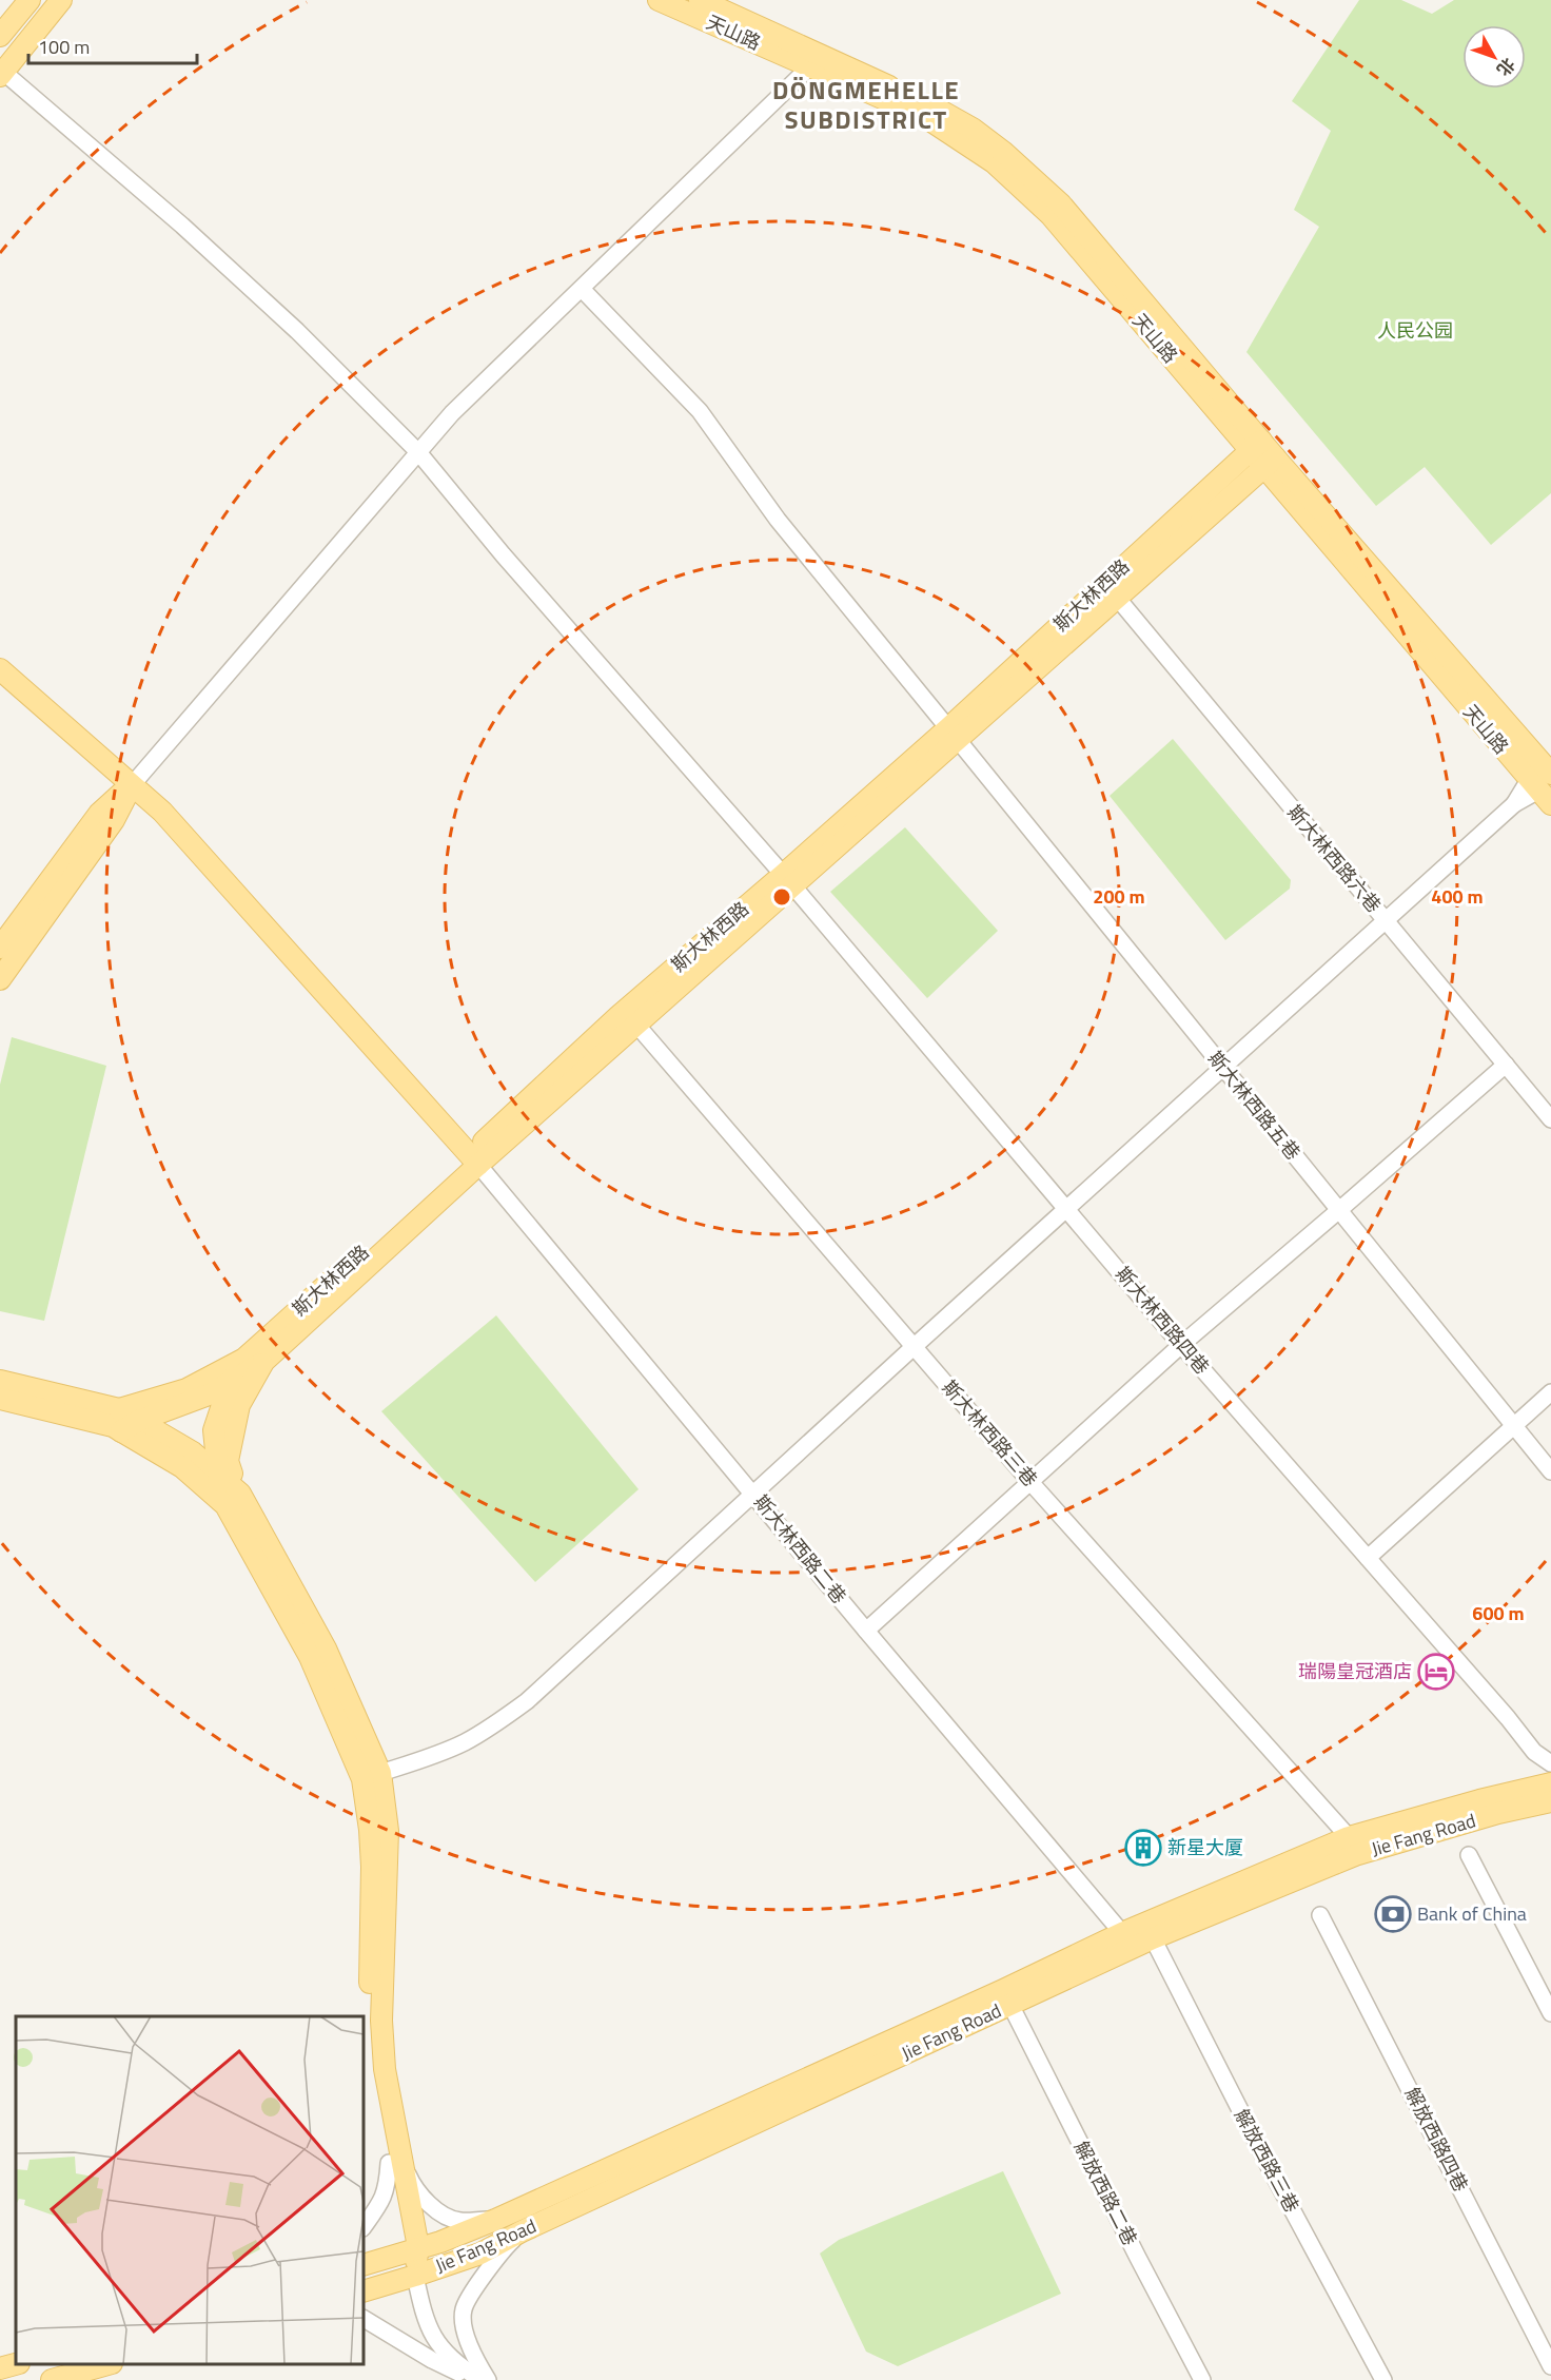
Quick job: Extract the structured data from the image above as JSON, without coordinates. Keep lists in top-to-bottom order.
{
  "streets": {
    "main road": ["天山路", "斯大林西路", "Jie Fang Road"],
    "street": [
      "斯大林西路六巷",
      "斯大林西路五巷",
      "斯大林西路四巷",
      "斯大林西路三巷",
      "斯大林西路二巷",
      "解放西路四巷",
      "解放西路三巷",
      "解放西路二巷"
    ]
  },
  "crossings": [
    ["天山路", "斯大林西路"],
    ["斯大林西路", "斯大林西路六巷"],
    ["斯大林西路", "斯大林西路五巷"],
    ["斯大林西路", "斯大林西路四巷"],
    ["斯大林西路", "斯大林西路三巷"],
    ["斯大林西路", "斯大林西路二巷"],
    ["斯大林西路三巷", "Jie Fang Road"],
    ["斯大林西路二巷", "Jie Fang Road"],
    ["Jie Fang Road", "解放西路三巷"],
    ["Jie Fang Road", "解放西路二巷"]
  ],
  "districts": ["DÖNGMEHELLE SUBDISTRICT"],
  "parks": ["人民公园"],
  "places": {
    "hotel": ["瑞陽皇冠酒店"],
    "building": ["新星大厦"],
    "bank": ["Bank of China"]
  },
  "scale_bar": "100 m",
  "north": "bottom right",
  "rings": ["200 m", "400 m", "600 m"]
}
